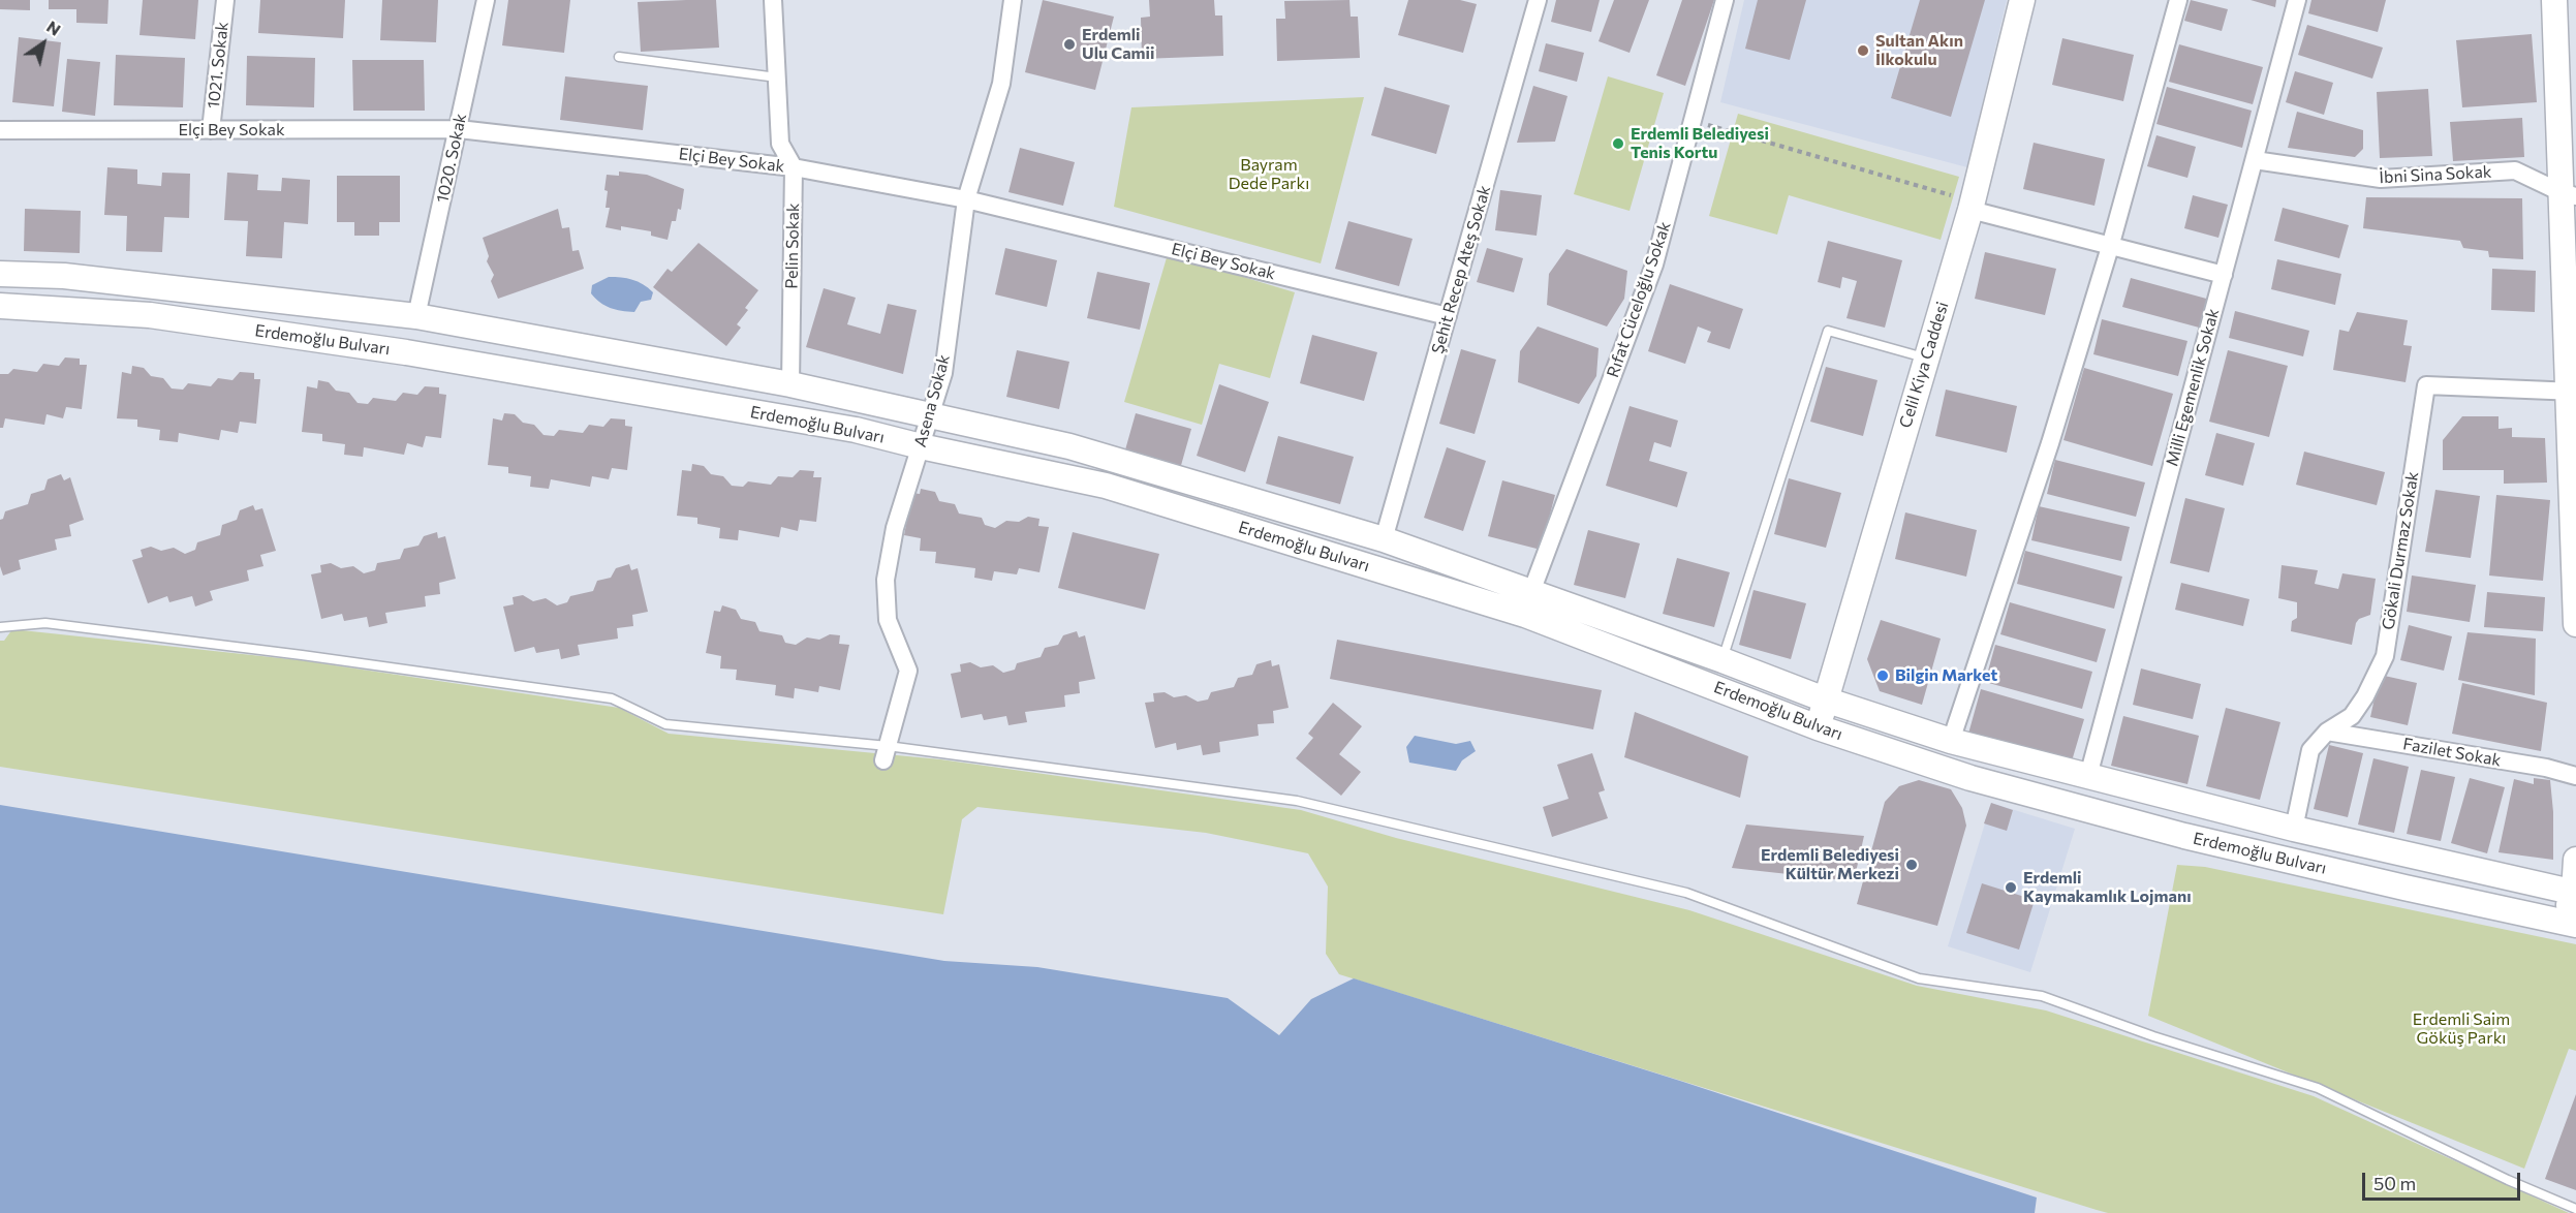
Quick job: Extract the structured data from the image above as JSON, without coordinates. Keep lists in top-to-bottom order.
{
  "streets": {
    "main road": ["Erdemoğlu Bulvarı", "Celil Kiya Caddesi"],
    "street": [
      "1021. Sokak",
      "Elçi Bey Sokak",
      "1020. Sokak",
      "İbni Sina Sokak",
      "Pelin Sokak",
      "Şehit Recep Ateş Sokak",
      "Rıfat Cüceloğlu Sokak",
      "Milli Egemenlik Sokak",
      "Asena Sokak",
      "Gökali Durmaz Sokak",
      "Fazilet Sokak"
    ]
  },
  "crossings": [
    ["1021. Sokak", "Elçi Bey Sokak"],
    ["Elçi Bey Sokak", "1020. Sokak"],
    ["Elçi Bey Sokak", "Pelin Sokak"],
    ["Elçi Bey Sokak", "Şehit Recep Ateş Sokak"],
    ["Elçi Bey Sokak", "Asena Sokak"],
    ["1020. Sokak", "Erdemoğlu Bulvarı"],
    ["İbni Sina Sokak", "Milli Egemenlik Sokak"],
    ["Pelin Sokak", "Erdemoğlu Bulvarı"],
    ["Şehit Recep Ateş Sokak", "Erdemoğlu Bulvarı"],
    ["Rıfat Cüceloğlu Sokak", "Erdemoğlu Bulvarı"],
    ["Erdemoğlu Bulvarı", "Celil Kiya Caddesi"],
    ["Erdemoğlu Bulvarı", "Milli Egemenlik Sokak"],
    ["Erdemoğlu Bulvarı", "Asena Sokak"],
    ["Erdemoğlu Bulvarı", "Gökali Durmaz Sokak"],
    ["Gökali Durmaz Sokak", "Fazilet Sokak"]
  ],
  "parks": ["Bayram Dede Parkı", "Erdemli Saim Göküş Parkı"],
  "places": [
    "Erdemli Ulu Camii",
    "Sultan Akın İlkokulu",
    "Erdemli Belediyesi Tenis Kortu",
    "Bilgin Market",
    "Erdemli Belediyesi Kültür Merkezi",
    "Erdemli Kaymakamlık Lojmanı"
  ],
  "scale_bar": "50 m",
  "north": "top right"
}
